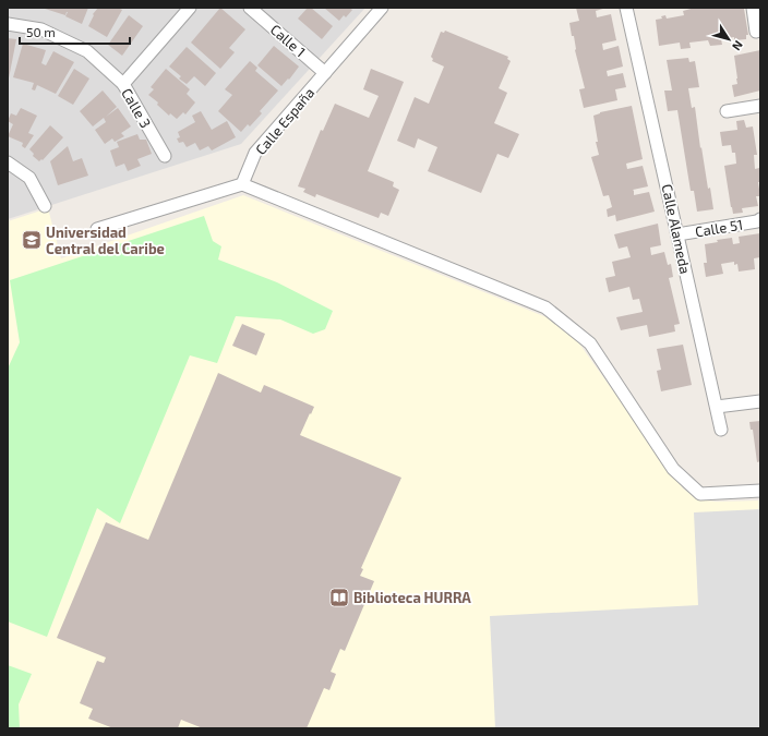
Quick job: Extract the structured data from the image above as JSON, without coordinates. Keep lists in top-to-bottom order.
{
  "streets": {
    "street": [
      "Calle 1",
      "Calle 3",
      "Calle España",
      "Calle 51",
      "Calle Alameda"
    ]
  },
  "crossings": [
    ["Calle 1", "Calle España"],
    ["Calle 51", "Calle Alameda"]
  ],
  "places": {
    "school or university": ["Universidad Central del Caribe"],
    "library": ["Biblioteca HURRA"]
  },
  "scale_bar": "50 m",
  "north": "bottom right"
}
